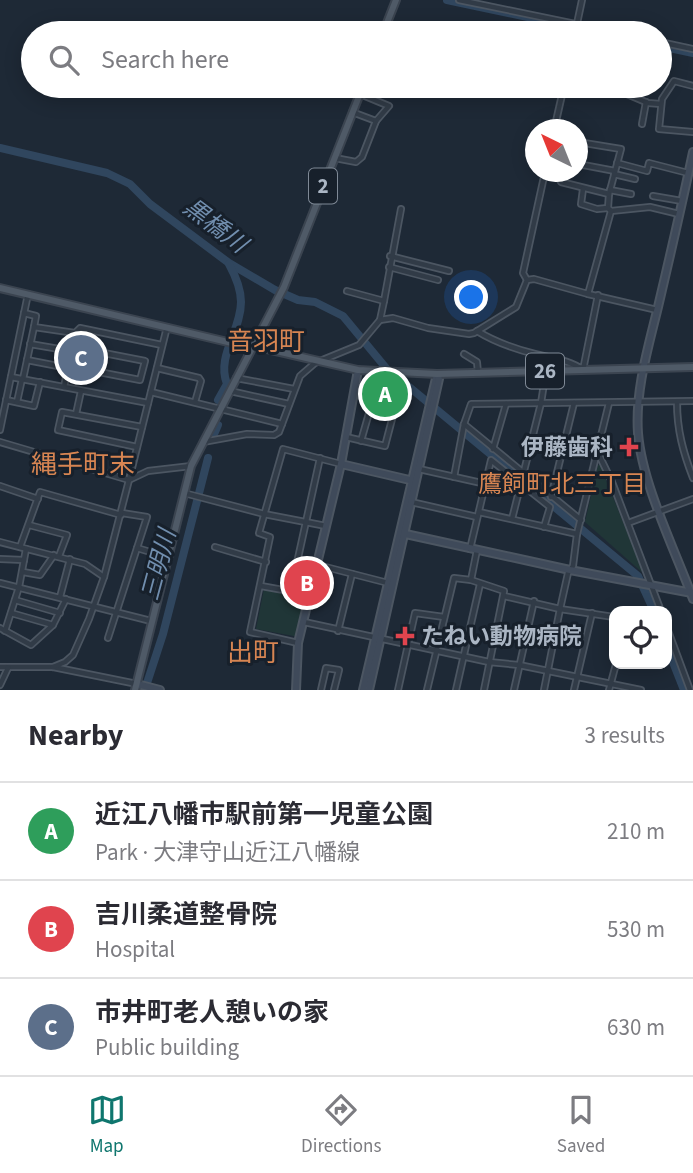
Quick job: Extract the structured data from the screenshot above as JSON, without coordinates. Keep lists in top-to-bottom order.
{
  "streets": {
    "main road": ["2", "26"]
  },
  "crossings": [
    ["2", "26"]
  ],
  "districts": [
    "音羽町",
    "縄手町末",
    "鷹飼町北三丁目",
    "出町"
  ],
  "water": ["黒橋川", "三明川"],
  "places": {
    "health": ["伊藤歯科", "たねい動物病院"]
  },
  "north": "top left",
  "page": {
    "search": "Search here",
    "pins": ["C", "A", "B"],
    "heading": ["Nearby", "3 results"],
    "list": [
      {
        "mark": "A",
        "name": "近江八幡市駅前第一児童公園",
        "note": "Park · 大津守山近江八幡線",
        "value": "210 m"
      },
      {
        "mark": "B",
        "name": "吉川柔道整骨院",
        "note": "Hospital",
        "value": "530 m"
      },
      {
        "mark": "C",
        "name": "市井町老人憩いの家",
        "note": "Public building",
        "value": "630 m"
      }
    ],
    "nav": ["Map", "Directions", "Saved"]
  }
}
